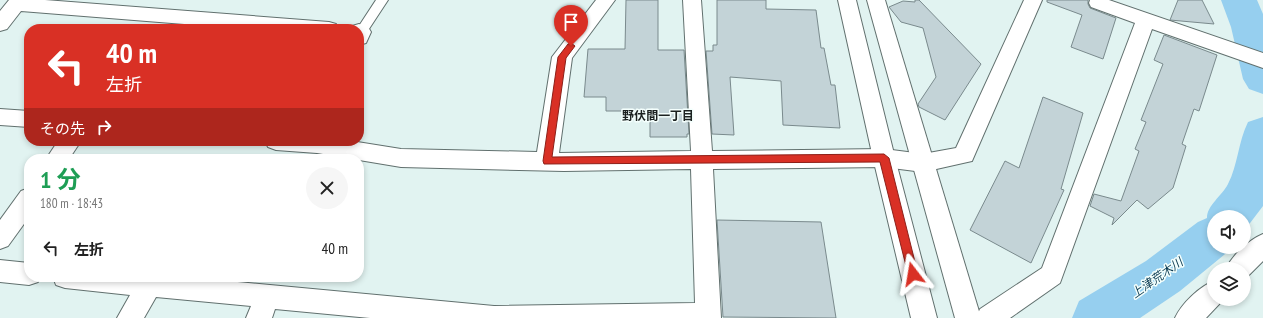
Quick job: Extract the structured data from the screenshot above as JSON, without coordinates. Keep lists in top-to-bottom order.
{
  "districts": ["野伏間一丁目"],
  "water": ["上津荒木川"],
  "page": {
    "turn": ["40 m", "左折"],
    "then": "その先",
    "heading": ["1 分", "180 m · 18:43"],
    "list": [
      {
        "name": "左折",
        "value": "40 m"
      }
    ]
  }
}
